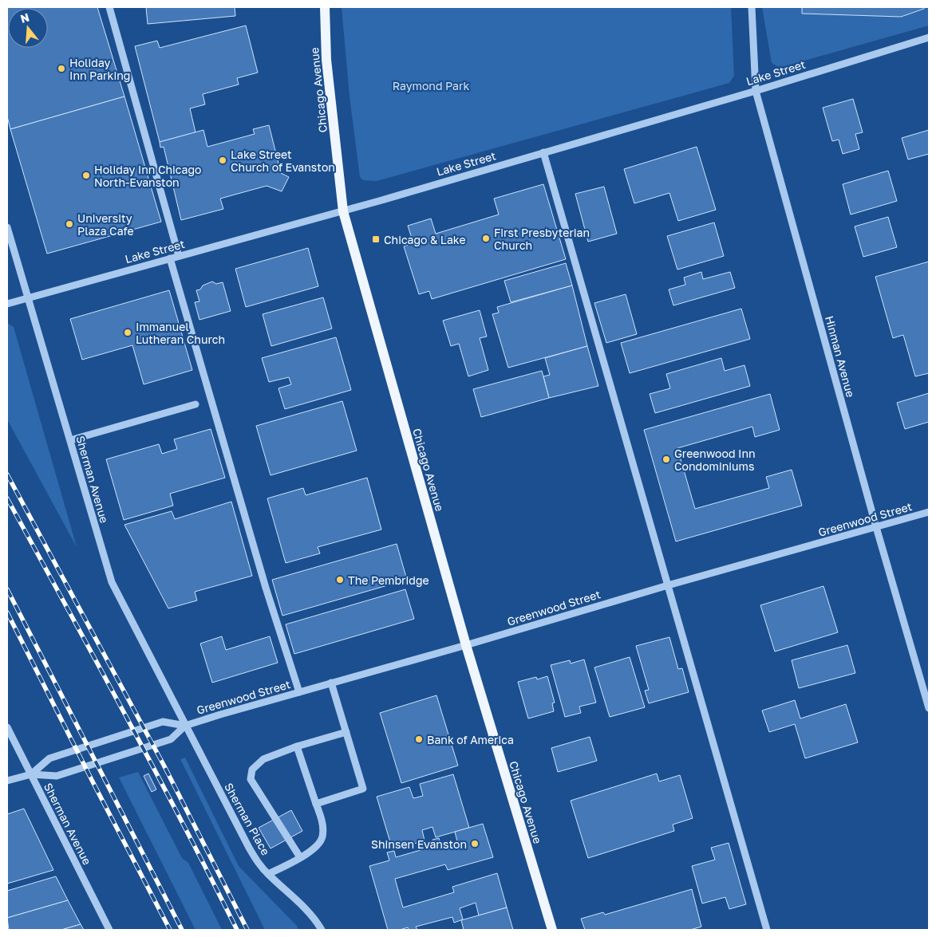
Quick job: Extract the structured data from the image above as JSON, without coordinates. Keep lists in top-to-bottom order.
{
  "streets": {
    "main road": ["Chicago Avenue"],
    "street": [
      "Lake Street",
      "Hinman Avenue",
      "Sherman Avenue",
      "Greenwood Street",
      "Sherman Place"
    ]
  },
  "crossings": [
    ["Lake Street", "Chicago Avenue"],
    ["Lake Street", "Hinman Avenue"],
    ["Lake Street", "Sherman Avenue"],
    ["Chicago Avenue", "Greenwood Street"],
    ["Hinman Avenue", "Greenwood Street"],
    ["Sherman Avenue", "Greenwood Street"],
    ["Sherman Avenue", "Sherman Place"],
    ["Greenwood Street", "Sherman Place"]
  ],
  "parks": ["Raymond Park"],
  "places": {
    "other": [
      "Holiday Inn Parking",
      "Lake Street Church of Evanston",
      "Holiday Inn Chicago North-Evanston",
      "University Plaza Cafe",
      "First Presbyterian Church",
      "Immanuel Lutheran Church",
      "Greenwood Inn Condominiums",
      "The Pembridge",
      "Bank of America",
      "Shinsen Evanston"
    ],
    "transit": ["Chicago & Lake"]
  },
  "north": "top"
}
